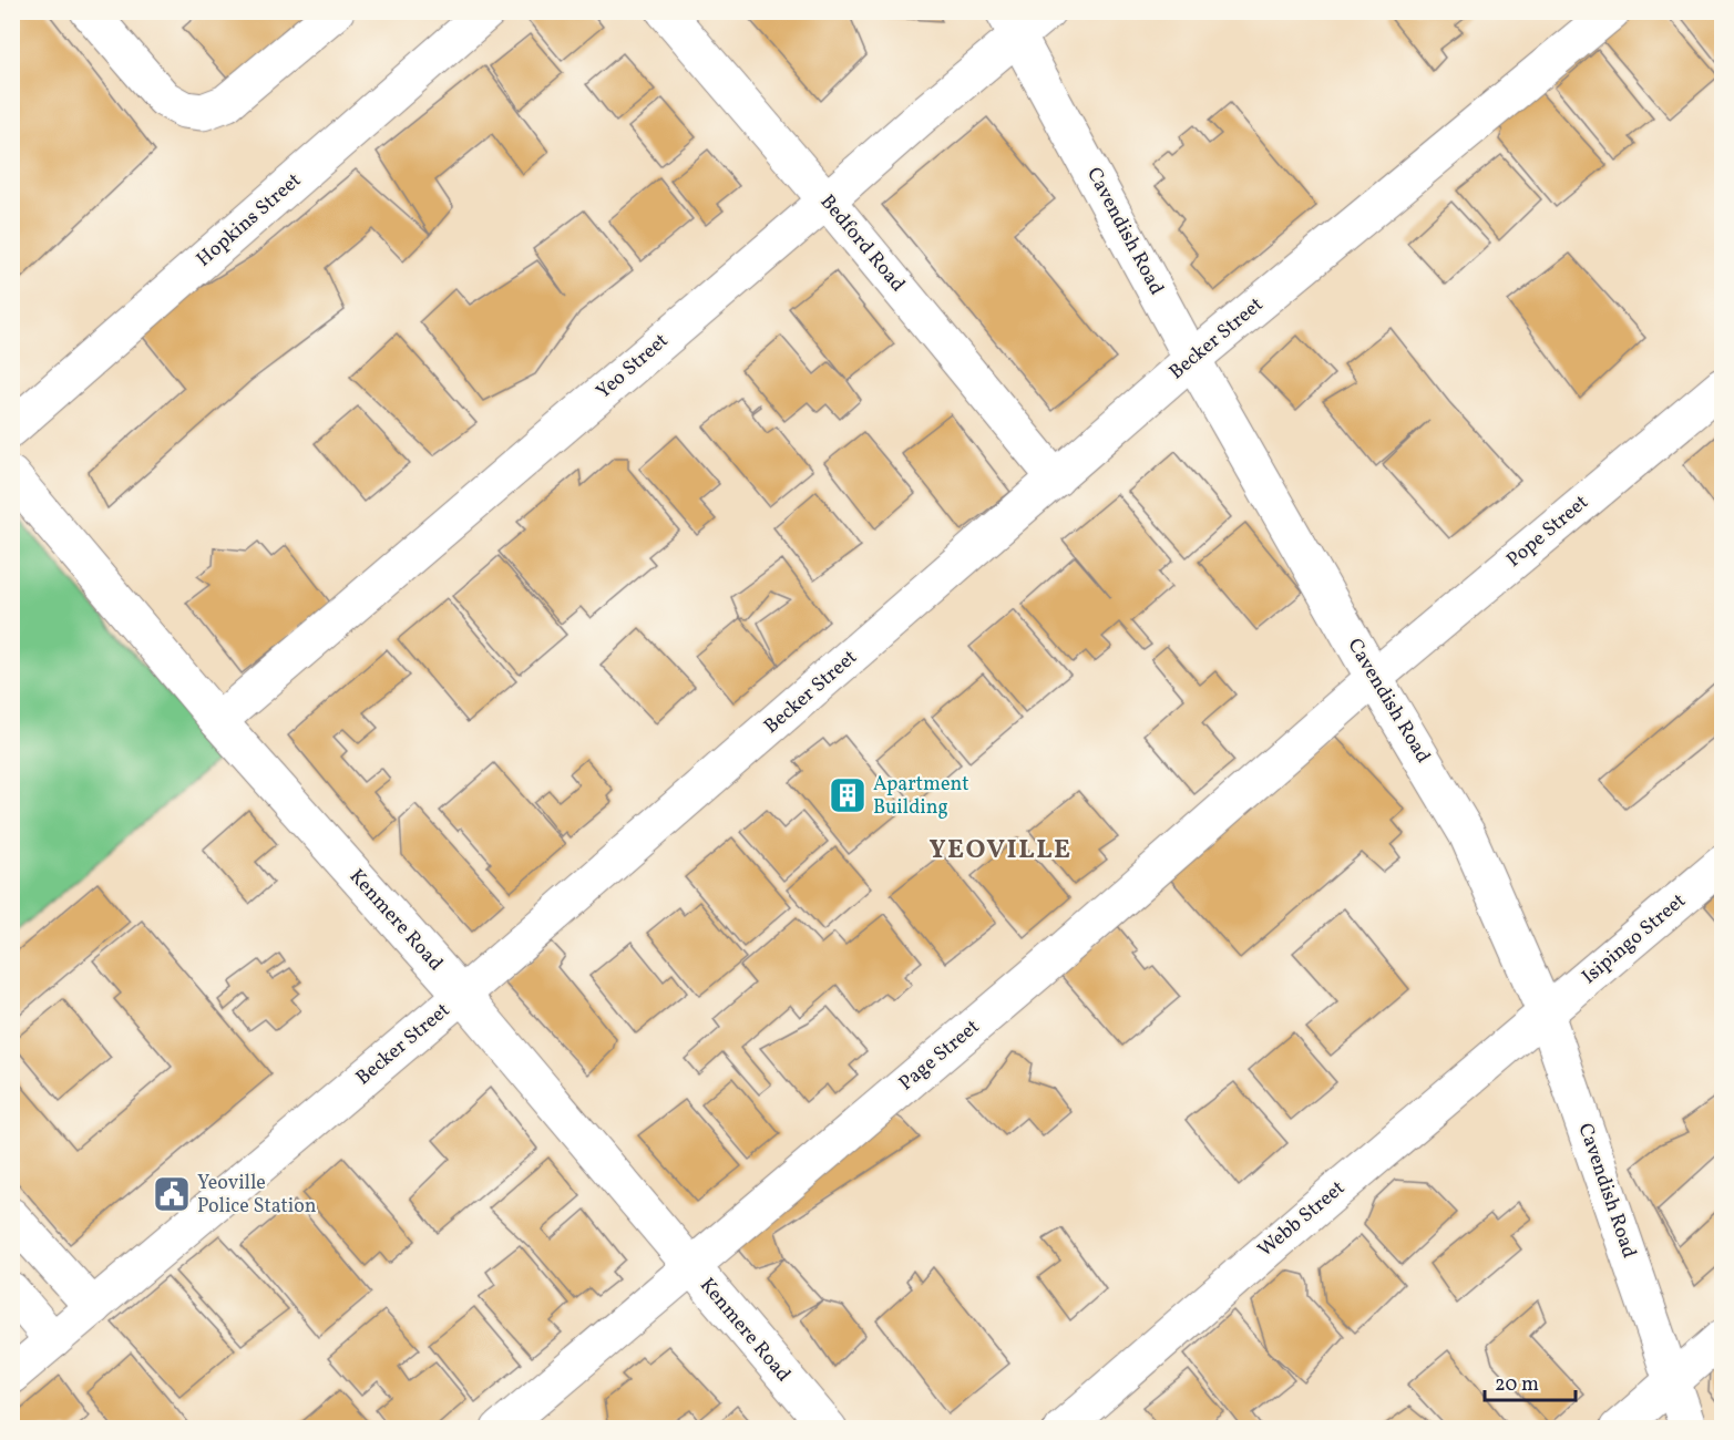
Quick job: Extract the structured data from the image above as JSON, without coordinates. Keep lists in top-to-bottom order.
{
  "streets": {
    "street": [
      "Hopkins Street",
      "Cavendish Road",
      "Bedford Road",
      "Becker Street",
      "Yeo Street",
      "Pope Street",
      "Kenmere Road",
      "Isipingo Street",
      "Page Street",
      "Webb Street"
    ]
  },
  "crossings": [
    ["Cavendish Road", "Becker Street"],
    ["Cavendish Road", "Yeo Street"],
    ["Cavendish Road", "Pope Street"],
    ["Cavendish Road", "Isipingo Street"],
    ["Cavendish Road", "Page Street"],
    ["Cavendish Road", "Webb Street"],
    ["Bedford Road", "Becker Street"],
    ["Bedford Road", "Yeo Street"],
    ["Becker Street", "Kenmere Road"],
    ["Yeo Street", "Kenmere Road"],
    ["Pope Street", "Page Street"],
    ["Kenmere Road", "Page Street"],
    ["Isipingo Street", "Webb Street"]
  ],
  "districts": ["YEOVILLE"],
  "places": {
    "building": ["Apartment Building"],
    "public building": ["Yeoville Police Station"]
  },
  "scale_bar": "20 m"
}
